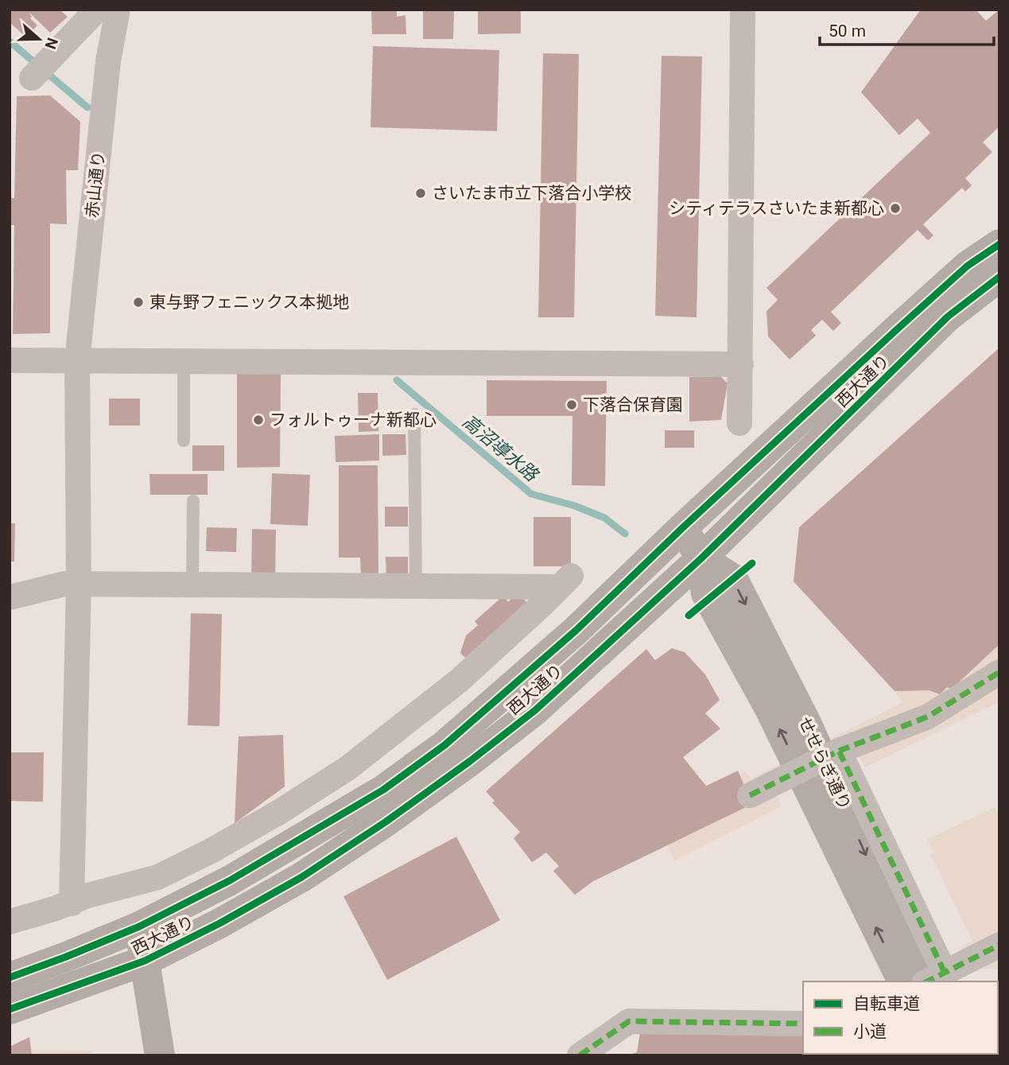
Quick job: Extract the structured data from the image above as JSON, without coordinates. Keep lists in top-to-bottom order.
{
  "streets": {
    "street": ["赤山通り", "西大通り", "せせらぎ通り"]
  },
  "crossings": [
    ["西大通り", "せせらぎ通り"]
  ],
  "water": ["高沼導水路"],
  "places": [
    "さいたま市立下落合小学校",
    "シティテラスさいたま新都心",
    "東与野フェニックス本拠地",
    "下落合保育園",
    "フォルトゥーナ新都心"
  ],
  "legend": ["自転車道", "小道"],
  "scale_bar": "50 m",
  "north": "right"
}
